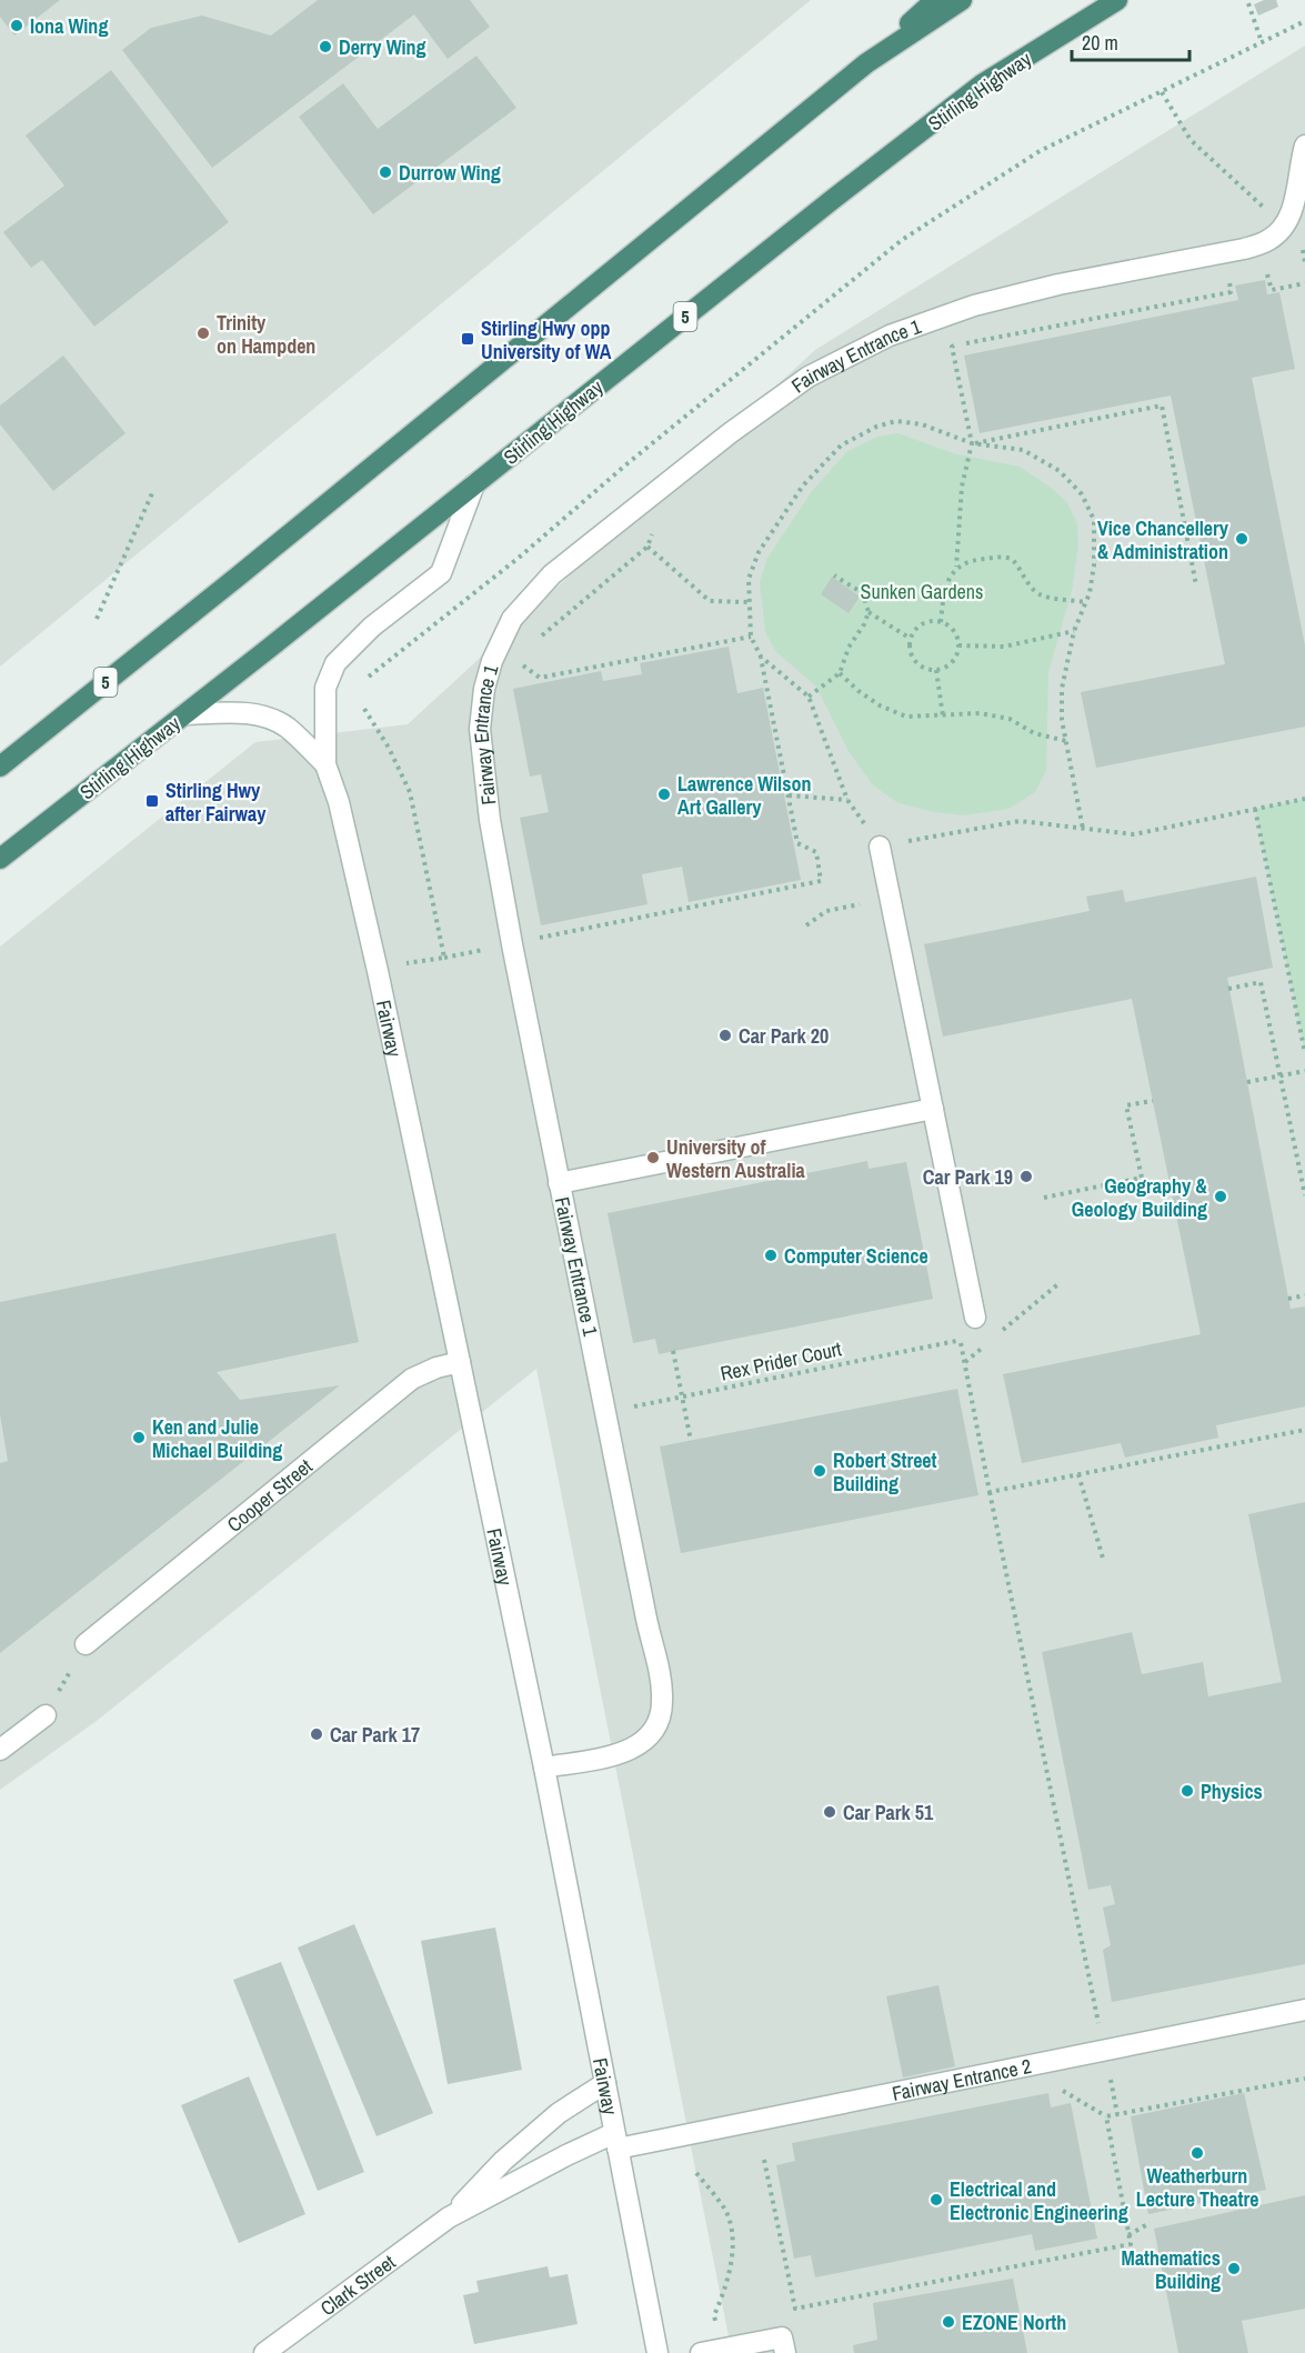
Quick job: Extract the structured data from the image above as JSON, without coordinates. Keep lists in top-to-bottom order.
{
  "streets": {
    "highway": ["Stirling Highway", "5"],
    "street": [
      "Fairway Entrance 1",
      "Fairway",
      "Cooper Street",
      "Fairway Entrance 2",
      "Clark Street"
    ],
    "path": ["Rex Prider Court"]
  },
  "crossings": [
    ["Fairway Entrance 1", "Fairway"],
    ["Fairway Entrance 1", "Rex Prider Court"],
    ["Fairway", "Cooper Street"],
    ["Fairway", "Fairway Entrance 2"],
    ["Fairway", "Clark Street"],
    ["Fairway Entrance 2", "Clark Street"]
  ],
  "parks": ["Sunken Gardens"],
  "places": {
    "other": [
      "Iona Wing",
      "Derry Wing",
      "Durrow Wing",
      "Trinity on Hampden",
      "Vice Chancellery & Administration",
      "Lawrence Wilson Art Gallery",
      "Car Park 20",
      "University of Western Australia",
      "Car Park 19",
      "Geography & Geology Building",
      "Computer Science",
      "Ken and Julie Michael Building",
      "Robert Street Building",
      "Car Park 17",
      "Physics",
      "Car Park 51",
      "Weatherburn Lecture Theatre",
      "Electrical and Electronic Engineering",
      "Mathematics Building",
      "EZONE North"
    ],
    "transit": ["Stirling Hwy opp University of WA", "Stirling Hwy after Fairway"]
  },
  "scale_bar": "20 m"
}
